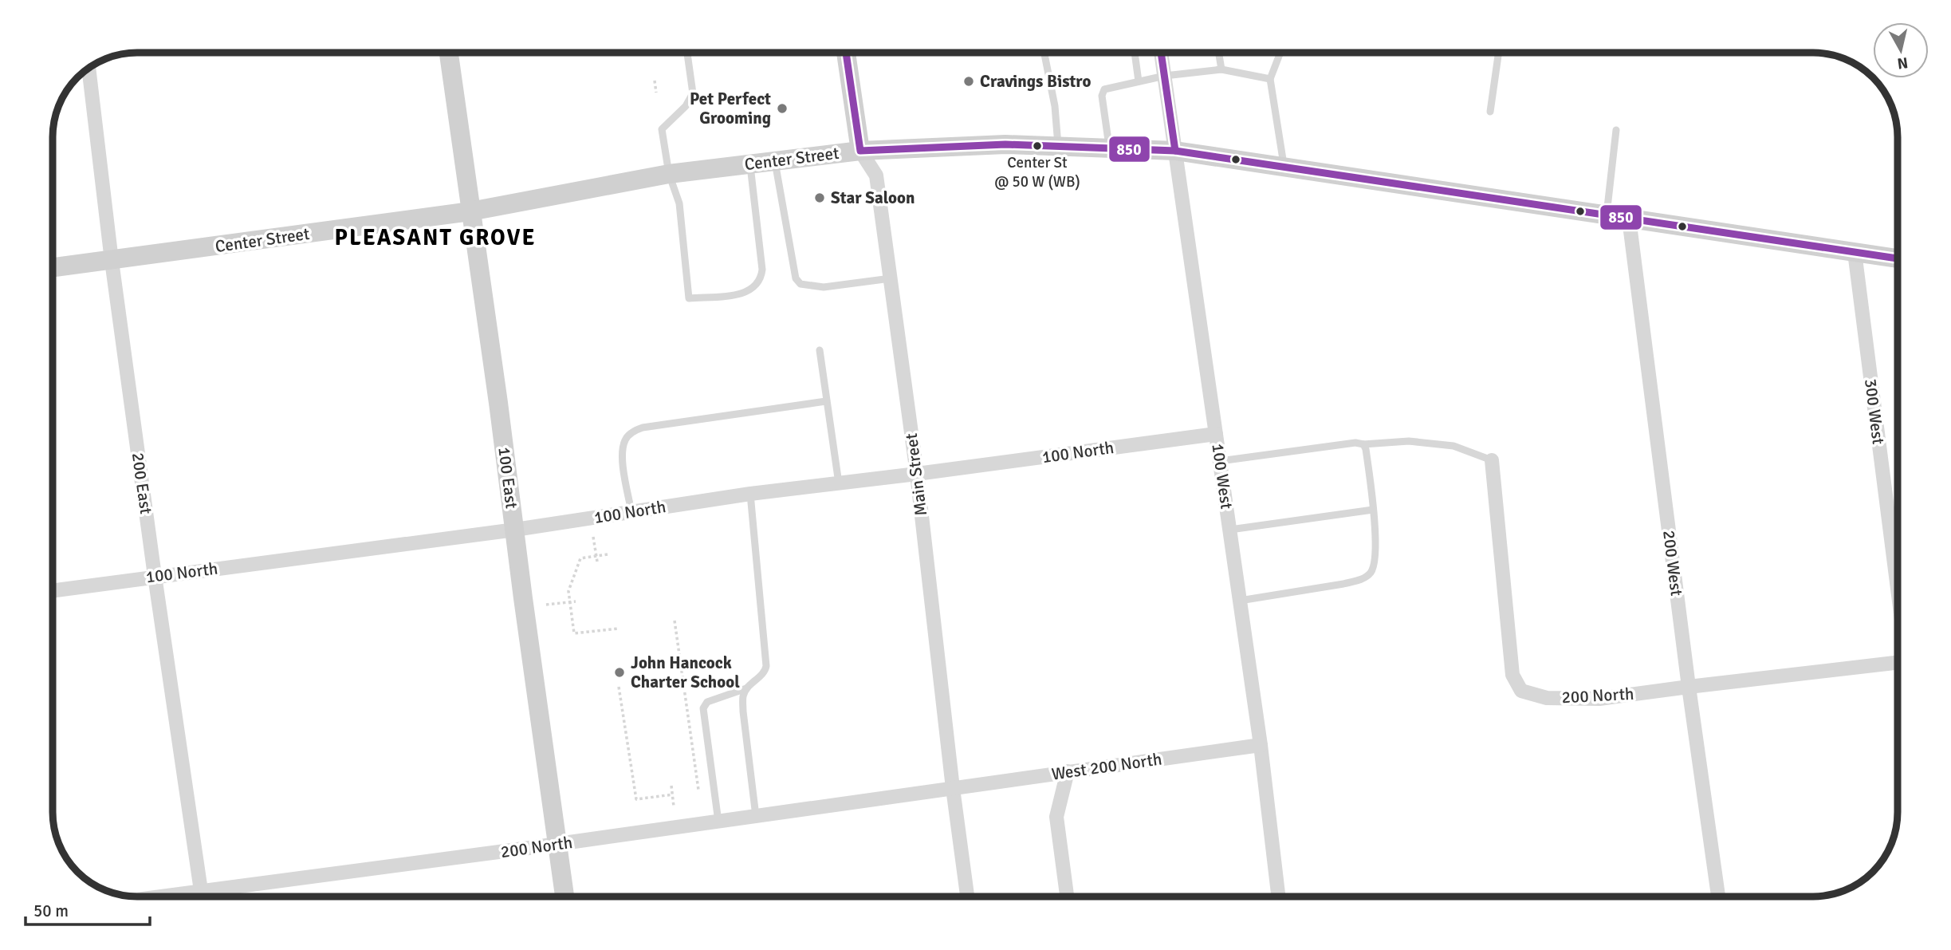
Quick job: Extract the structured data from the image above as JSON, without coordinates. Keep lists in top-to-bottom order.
{
  "streets": {
    "main road": ["Center Street", "Main Street", "100 East"],
    "street": [
      "300 West",
      "100 North",
      "100 West",
      "200 East",
      "200 West",
      "200 North",
      "West 200 North"
    ]
  },
  "crossings": [
    ["Center Street", "300 West"],
    ["Center Street", "Main Street"],
    ["Center Street", "100 West"],
    ["Center Street", "100 East"],
    ["Center Street", "200 East"],
    ["Center Street", "200 West"],
    ["100 North", "Main Street"],
    ["100 North", "100 West"],
    ["100 North", "100 East"],
    ["100 North", "200 East"],
    ["Main Street", "200 North"],
    ["Main Street", "West 200 North"],
    ["100 West", "West 200 North"],
    ["100 East", "200 North"],
    ["200 East", "200 North"],
    ["200 West", "200 North"],
    ["200 North", "West 200 North"]
  ],
  "districts": ["PLEASANT GROVE"],
  "places": [
    "Cravings Bistro",
    "Pet Perfect Grooming",
    "Center St @ 50 W (WB)",
    "Star Saloon",
    "John Hancock Charter School"
  ],
  "lines": ["transit line 850"],
  "scale_bar": "50 m",
  "north": "bottom"
}
